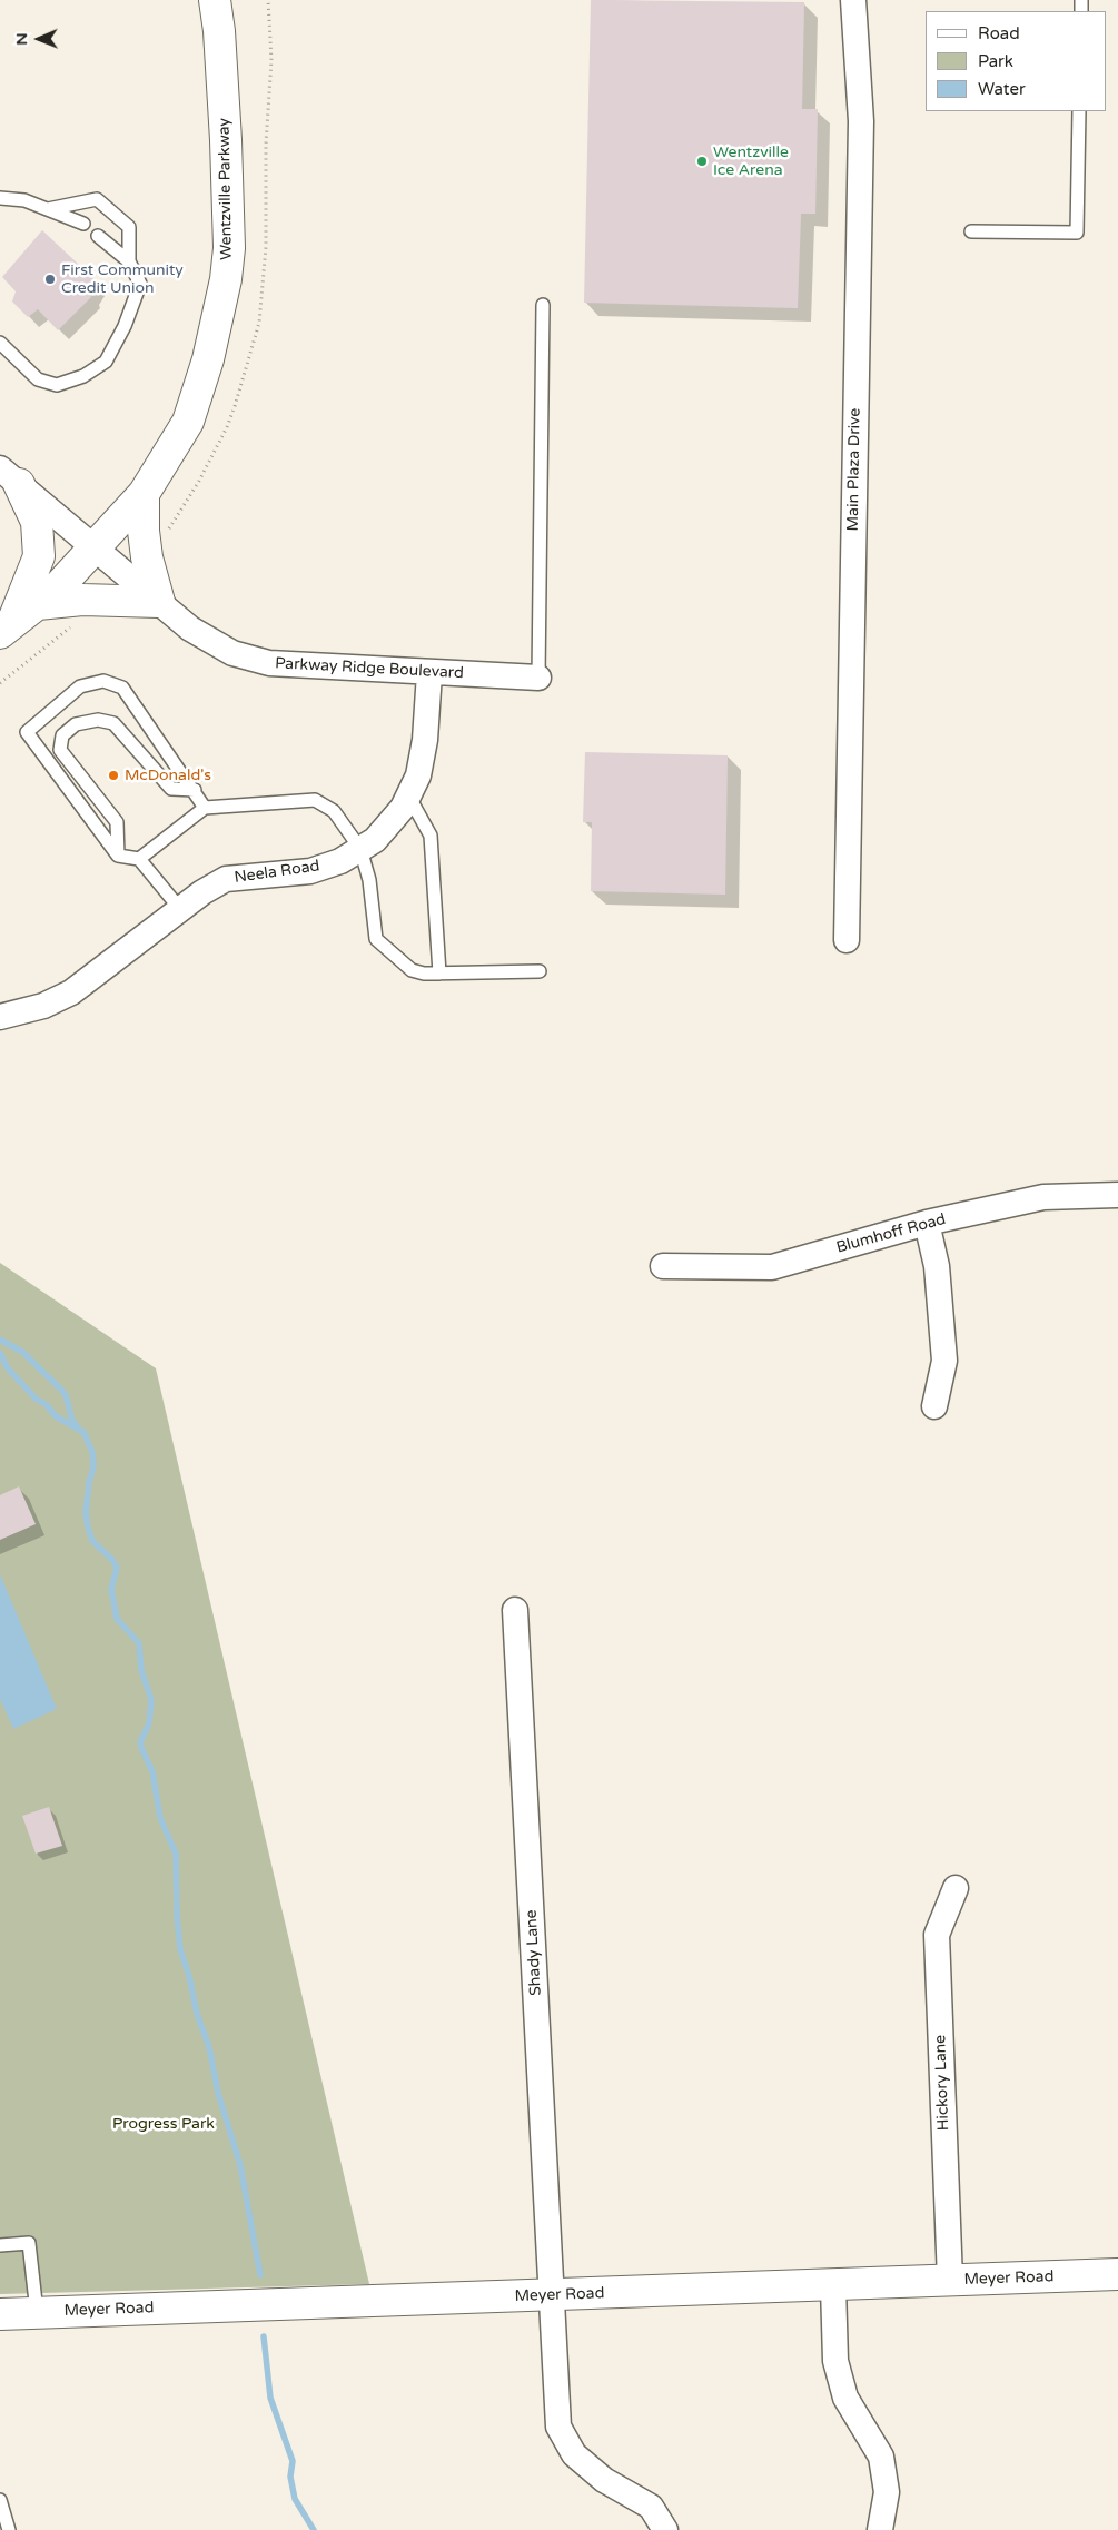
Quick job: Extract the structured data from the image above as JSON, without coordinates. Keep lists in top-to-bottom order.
{
  "streets": {
    "street": [
      "Wentzville Parkway",
      "Main Plaza Drive",
      "Parkway Ridge Boulevard",
      "Neela Road",
      "Blumhoff Road",
      "Shady Lane",
      "Hickory Lane",
      "Meyer Road"
    ]
  },
  "crossings": [
    ["Wentzville Parkway", "Parkway Ridge Boulevard"],
    ["Parkway Ridge Boulevard", "Neela Road"],
    ["Shady Lane", "Meyer Road"],
    ["Hickory Lane", "Meyer Road"]
  ],
  "parks": ["Progress Park"],
  "places": ["Wentzville Ice Arena", "First Community Credit Union", "McDonald's"],
  "legend": ["Road", "Park", "Water"],
  "north": "left"
}
